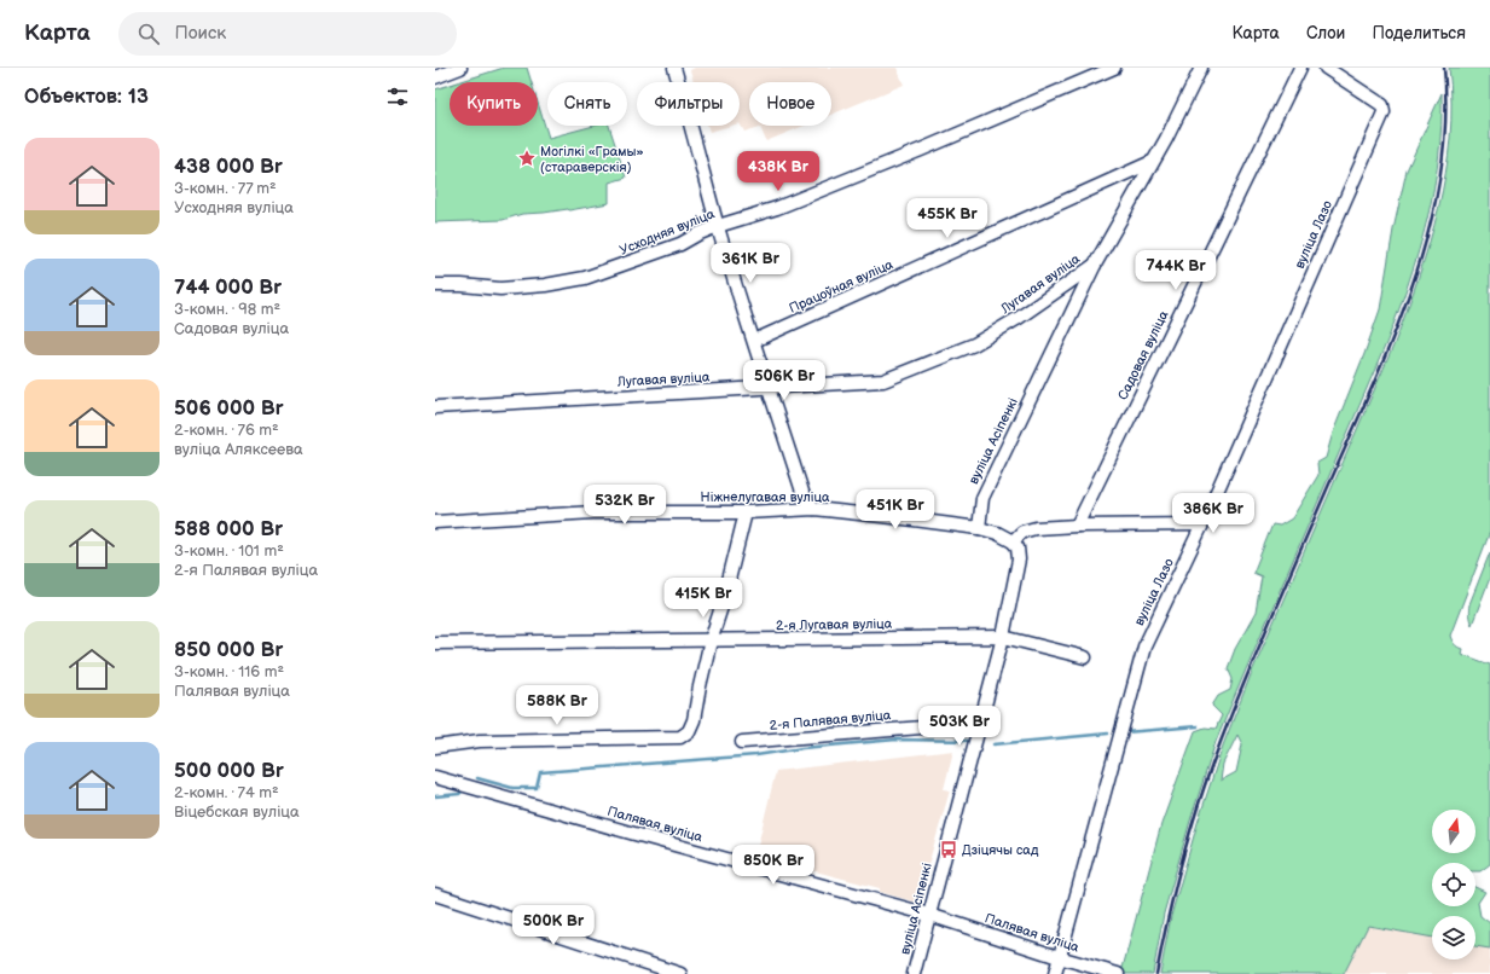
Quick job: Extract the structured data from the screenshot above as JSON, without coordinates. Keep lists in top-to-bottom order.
{
  "streets": {
    "street": [
      "Усходняя вуліца",
      "вуліца Лазо",
      "Лугавая вуліца",
      "Працоўная вуліца",
      "Садовая вуліца",
      "вуліца Асіпенкі",
      "Ніжнелугавая вуліца",
      "2-я Лугавая вуліца",
      "2-я Палявая вуліца",
      "Палявая вуліца"
    ]
  },
  "crossings": [
    ["вуліца Лазо", "Палявая вуліца"],
    ["Лугавая вуліца", "вуліца Асіпенкі"],
    ["Працоўная вуліца", "вуліца Асіпенкі"],
    ["вуліца Асіпенкі", "Ніжнелугавая вуліца"],
    ["вуліца Асіпенкі", "2-я Лугавая вуліца"],
    ["вуліца Асіпенкі", "2-я Палявая вуліца"],
    ["вуліца Асіпенкі", "Палявая вуліца"]
  ],
  "places": {
    "place": ["Могілкі «Грамы» (стараверскія)"],
    "bus stop": ["Дзіцячы сад"]
  },
  "north": "top",
  "page": {
    "header": "Карта",
    "search": "Поиск",
    "nav": ["Карта", "Слои", "Поделиться"],
    "heading": "Объектов: 13",
    "chip": [
      "Купить",
      "Снять",
      "Фильтры",
      "Новое"
    ],
    "list": [
      {
        "name": "438 000 Br",
        "note": "3-комн. · 77 m² · Усходняя вуліца"
      },
      {
        "name": "744 000 Br",
        "note": "3-комн. · 98 m² · Садовая вуліца"
      },
      {
        "name": "506 000 Br",
        "note": "2-комн. · 76 m² · вуліца Аляксеева"
      },
      {
        "name": "588 000 Br",
        "note": "3-комн. · 101 m² · 2-я Палявая вуліца"
      },
      {
        "name": "850 000 Br",
        "note": "3-комн. · 116 m² · Палявая вуліца"
      },
      {
        "name": "500 000 Br",
        "note": "2-комн. · 74 m² · Віцебская вуліца"
      }
    ],
    "price": [
      "438K Br",
      "455K Br",
      "361K Br",
      "744K Br",
      "506K Br",
      "532K Br",
      "451K Br",
      "386K Br",
      "415K Br",
      "588K Br",
      "503K Br",
      "850K Br",
      "500K Br"
    ]
  }
}
